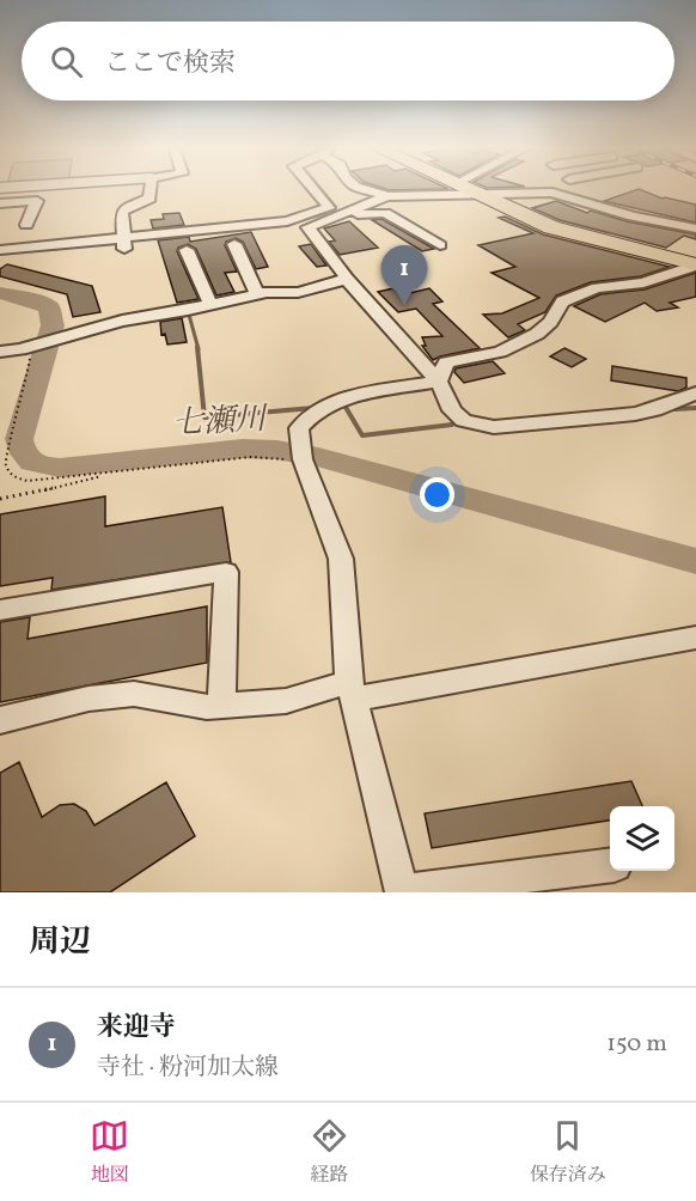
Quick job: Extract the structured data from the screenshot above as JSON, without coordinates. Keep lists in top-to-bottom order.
{
  "water": ["七瀬川"],
  "page": {
    "search": "ここで検索",
    "pins": "1",
    "heading": "周辺",
    "list": [
      {
        "mark": "1",
        "name": "来迎寺",
        "note": "寺社 · 粉河加太線",
        "value": "150 m"
      }
    ],
    "nav": ["地図", "経路", "保存済み"]
  }
}
